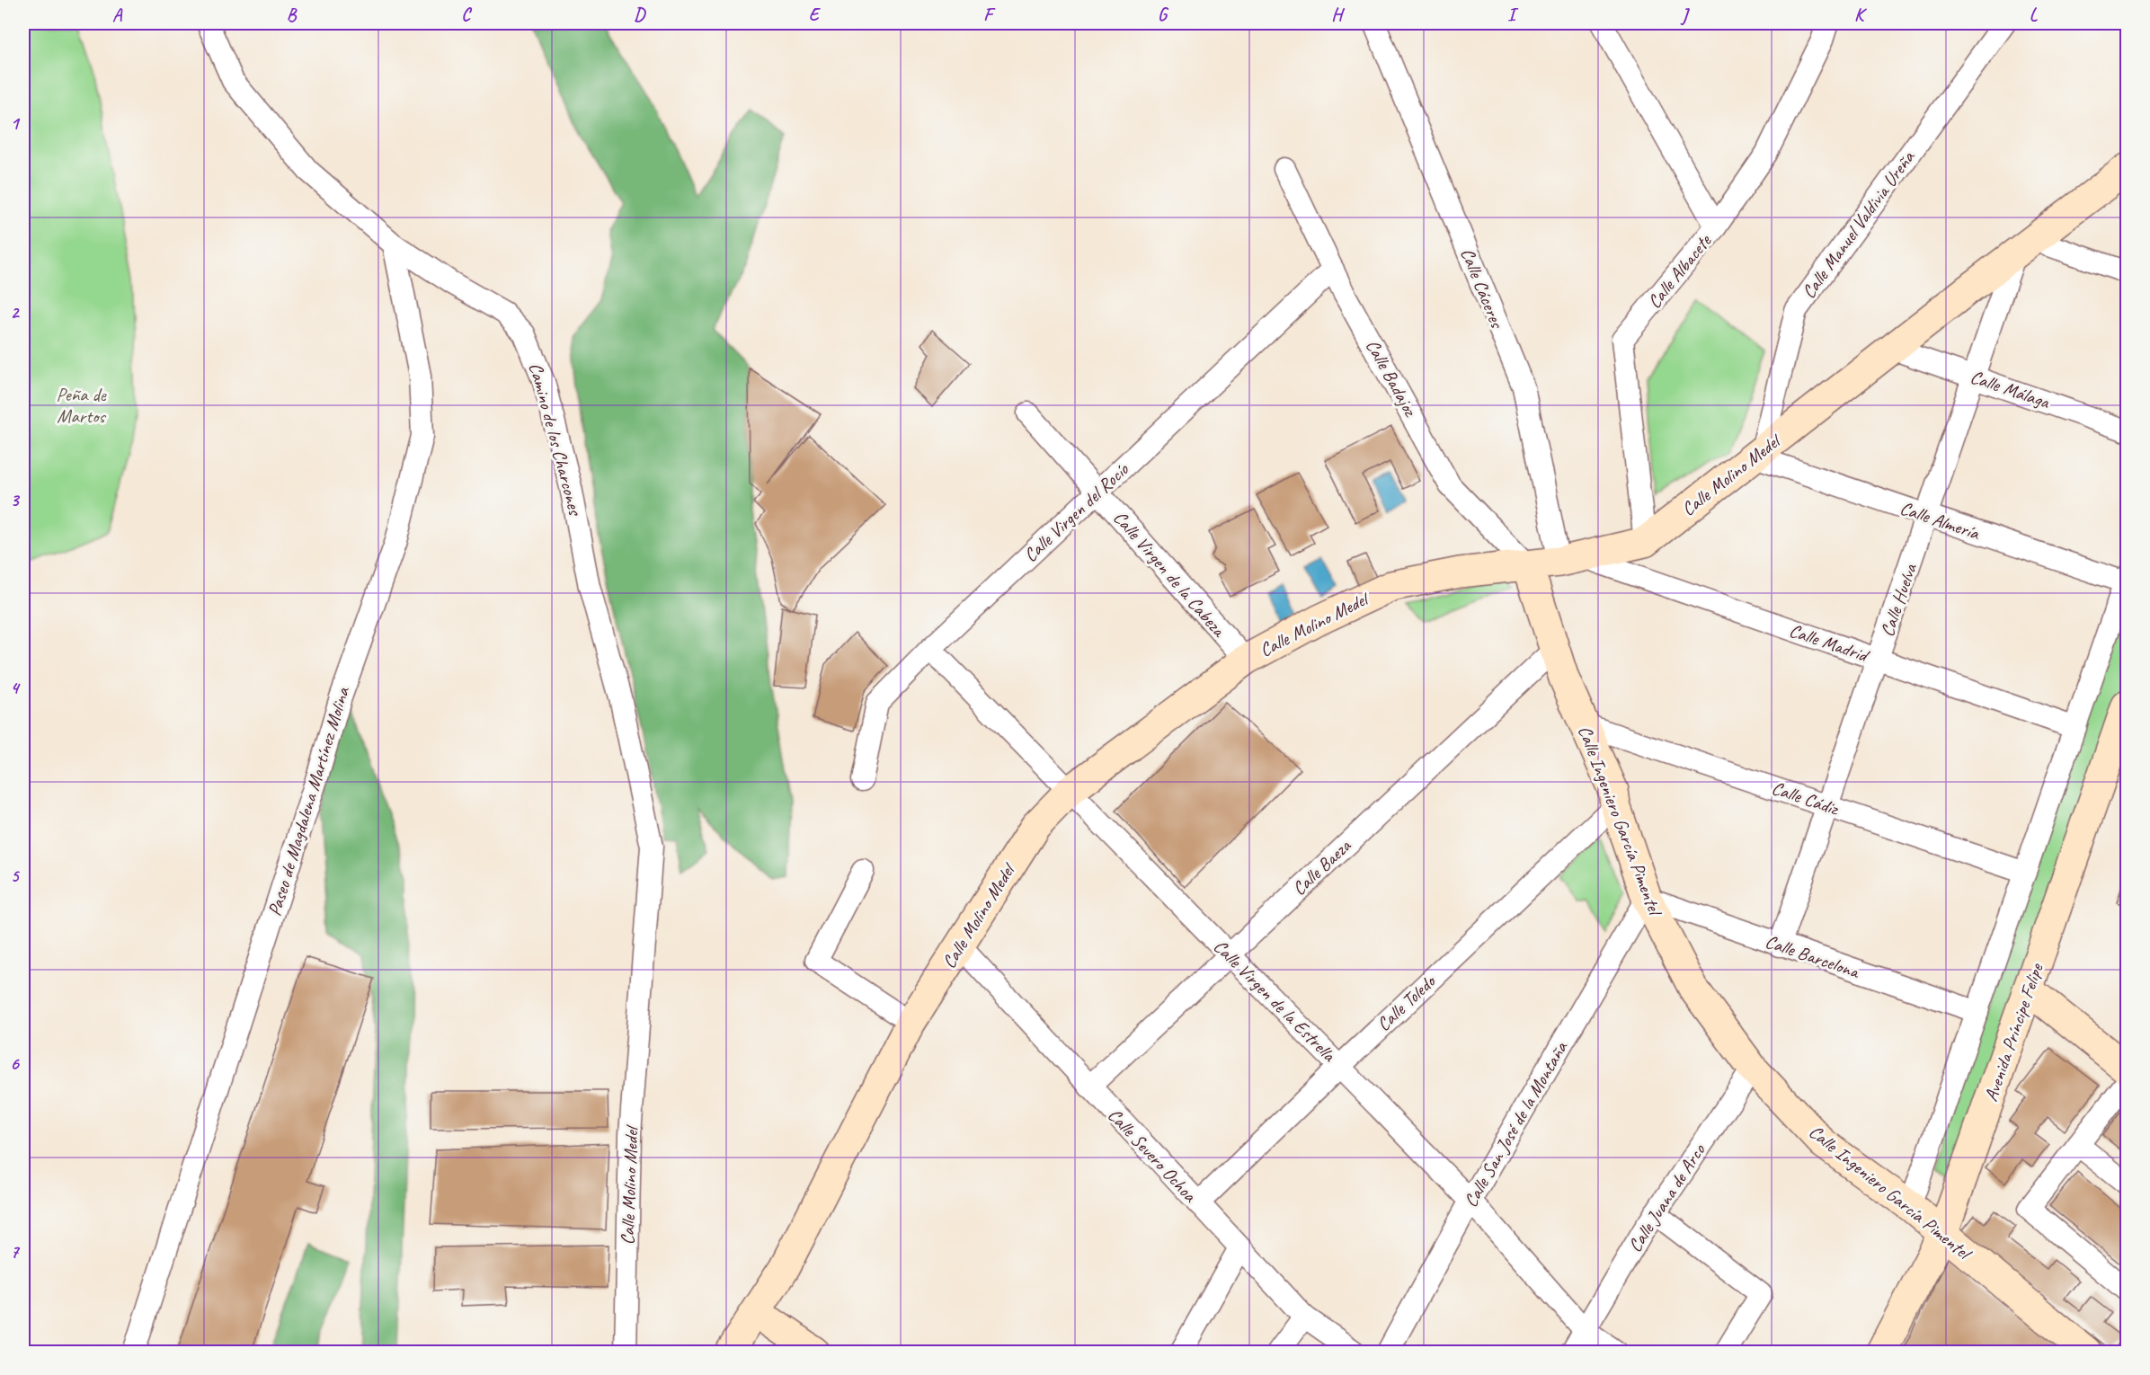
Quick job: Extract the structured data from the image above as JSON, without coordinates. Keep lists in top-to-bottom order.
{
  "streets": {
    "street": [
      "Calle Manuel Valdivia Ureña",
      "Calle Albacete",
      "Calle Cáceres",
      "Calle Badajoz",
      "Calle Málaga",
      "Camino de los Charcones",
      "Calle Molino Medel",
      "Calle Virgen del Rocío",
      "Calle Almería",
      "Calle Virgen de la Cabeza",
      "Calle Huelva",
      "Calle Madrid",
      "Calle Cádiz",
      "Paseo de Magdalena Martínez Molina",
      "Calle Ingeniero García Pimentel",
      "Calle Baeza",
      "Calle Barcelona",
      "Calle Virgen de la Estrella",
      "Calle Toledo",
      "Avenida Príncipe Felipe",
      "Calle San José de la Montaña",
      "Calle Severo Ochoa",
      "Calle Juana de Arco"
    ]
  },
  "crossings": [
    ["Calle Manuel Valdivia Ureña", "Calle Molino Medel"],
    ["Calle Manuel Valdivia Ureña", "Calle Almería"],
    ["Calle Albacete", "Calle Molino Medel"],
    ["Calle Cáceres", "Calle Molino Medel"],
    ["Calle Cáceres", "Calle Madrid"],
    ["Calle Badajoz", "Calle Molino Medel"],
    ["Calle Badajoz", "Calle Virgen del Rocío"],
    ["Calle Badajoz", "Calle Ingeniero García Pimentel"],
    ["Calle Málaga", "Calle Molino Medel"],
    ["Calle Málaga", "Calle Huelva"],
    ["Camino de los Charcones", "Calle Molino Medel"],
    ["Camino de los Charcones", "Paseo de Magdalena Martínez Molina"],
    ["Calle Molino Medel", "Calle Almería"],
    ["Calle Molino Medel", "Calle Virgen de la Cabeza"],
    ["Calle Molino Medel", "Calle Huelva"],
    ["Calle Molino Medel", "Calle Madrid"],
    ["Calle Molino Medel", "Calle Ingeniero García Pimentel"],
    ["Calle Molino Medel", "Calle Virgen de la Estrella"],
    ["Calle Molino Medel", "Calle Severo Ochoa"],
    ["Calle Virgen del Rocío", "Calle Virgen de la Cabeza"],
    ["Calle Virgen del Rocío", "Calle Virgen de la Estrella"],
    ["Calle Almería", "Calle Huelva"],
    ["Calle Huelva", "Calle Madrid"],
    ["Calle Huelva", "Calle Cádiz"],
    ["Calle Huelva", "Calle Barcelona"],
    ["Calle Cádiz", "Calle Ingeniero García Pimentel"],
    ["Calle Ingeniero García Pimentel", "Calle Baeza"],
    ["Calle Ingeniero García Pimentel", "Calle Barcelona"],
    ["Calle Ingeniero García Pimentel", "Calle Toledo"],
    ["Calle Ingeniero García Pimentel", "Avenida Príncipe Felipe"],
    ["Calle Ingeniero García Pimentel", "Calle San José de la Montaña"],
    ["Calle Ingeniero García Pimentel", "Calle Juana de Arco"],
    ["Calle Baeza", "Calle Virgen de la Estrella"],
    ["Calle Baeza", "Calle Severo Ochoa"],
    ["Calle Barcelona", "Calle San José de la Montaña"],
    ["Calle Virgen de la Estrella", "Calle Toledo"],
    ["Calle Virgen de la Estrella", "Calle San José de la Montaña"],
    ["Calle Virgen de la Estrella", "Calle Juana de Arco"],
    ["Calle Toledo", "Calle Severo Ochoa"]
  ],
  "parks": ["Peña de Martos"],
  "grid": {
    "columns": [
      "A",
      "B",
      "C",
      "D",
      "E",
      "F",
      "G",
      "H",
      "I",
      "J",
      "K",
      "L"
    ],
    "rows": [
      "1",
      "2",
      "3",
      "4",
      "5",
      "6",
      "7"
    ]
  }
}
